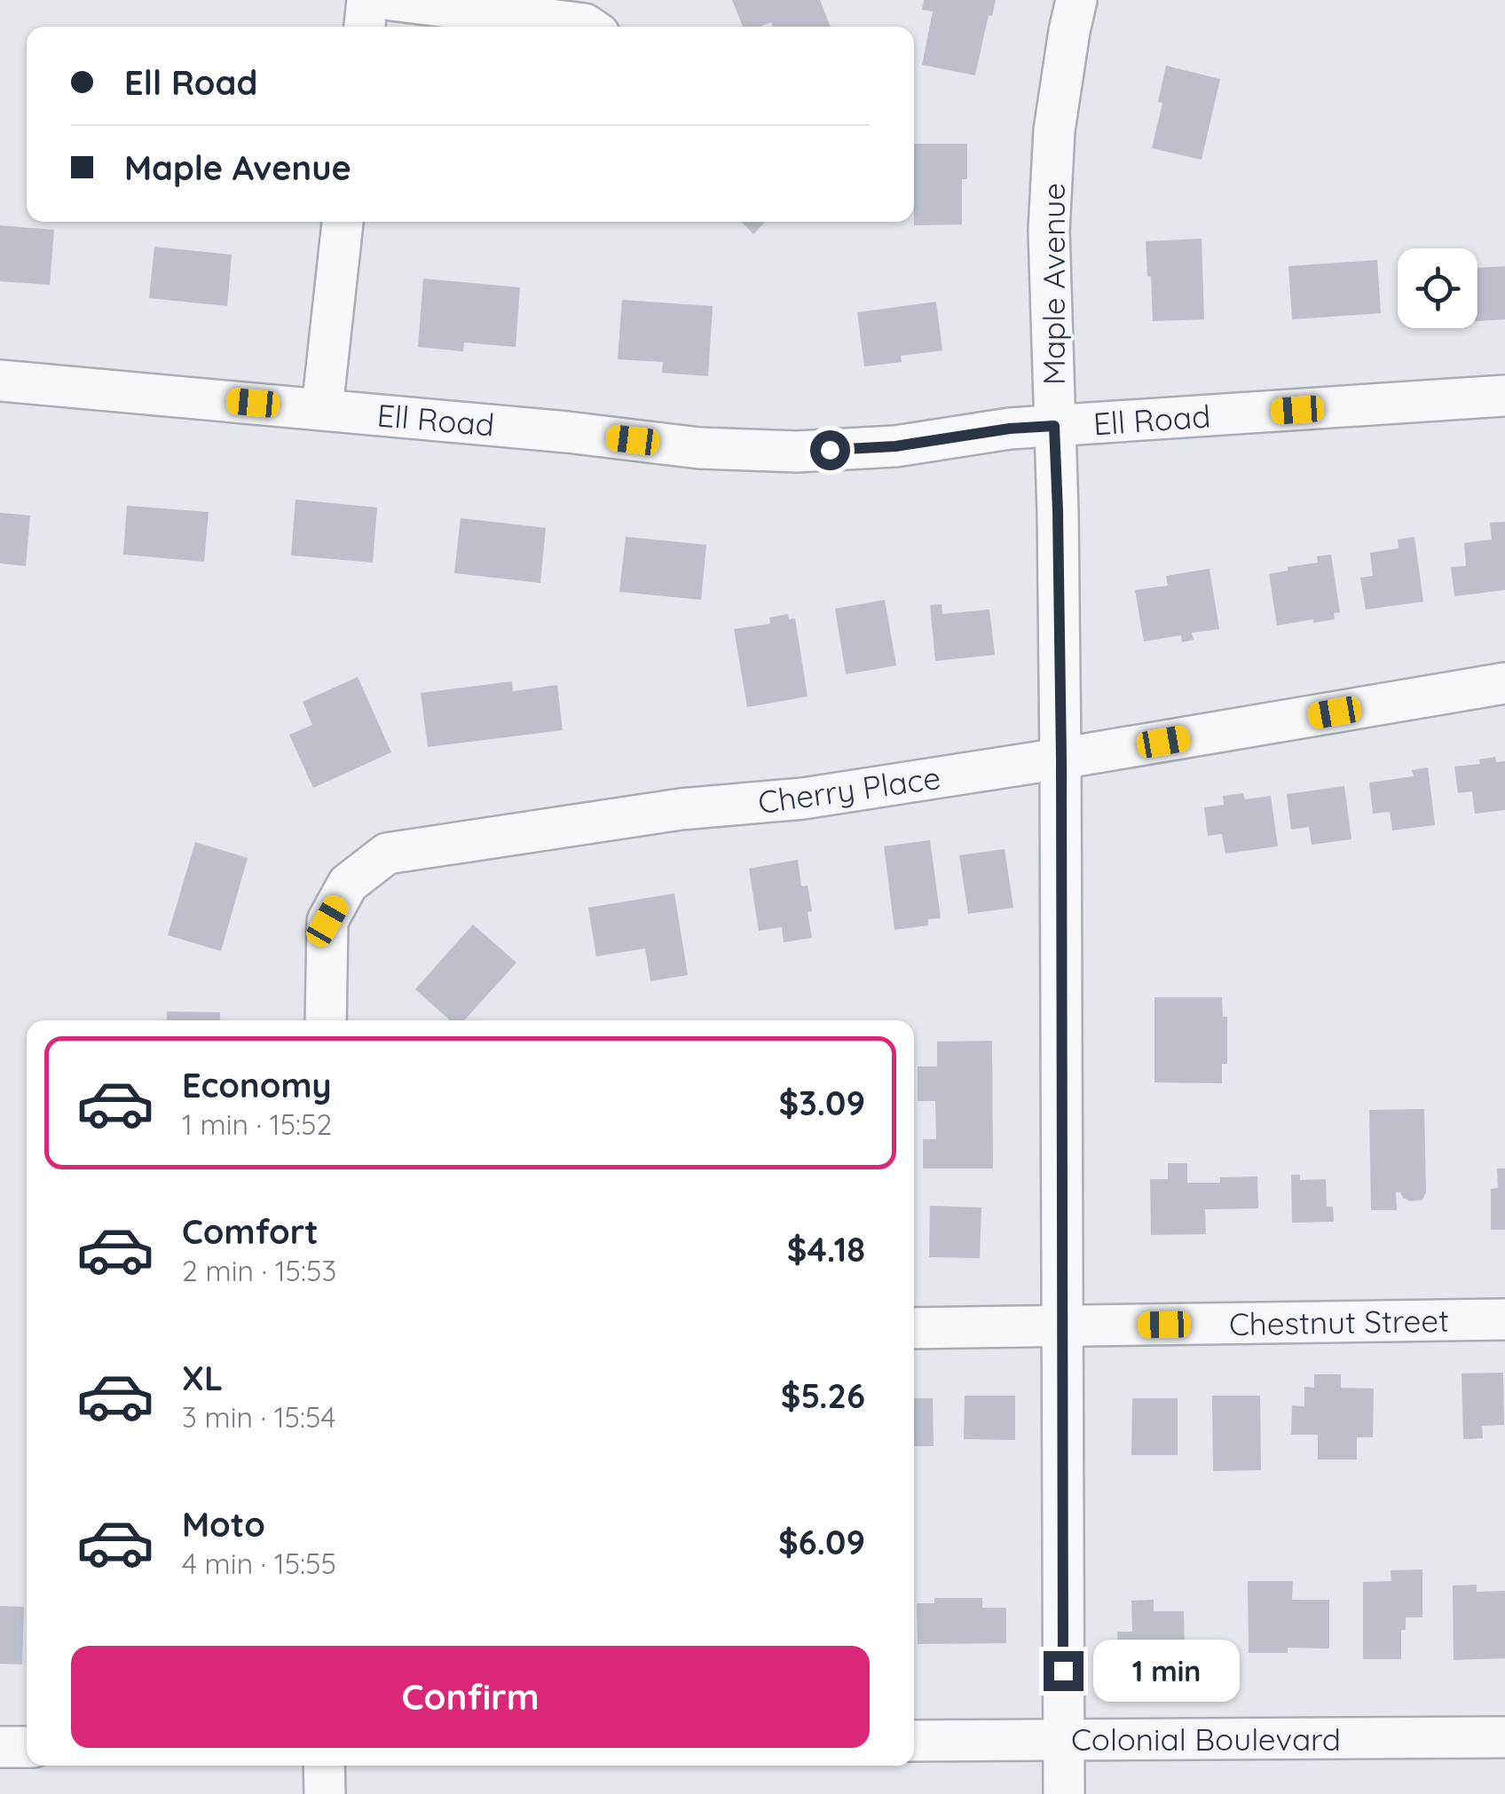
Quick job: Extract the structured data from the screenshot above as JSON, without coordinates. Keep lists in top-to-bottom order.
{
  "streets": {
    "street": [
      "Maple Avenue",
      "Ell Road",
      "Cherry Place",
      "Chestnut Street",
      "Colonial Boulevard"
    ]
  },
  "crossings": [
    ["Maple Avenue", "Ell Road"],
    ["Maple Avenue", "Cherry Place"],
    ["Maple Avenue", "Chestnut Street"],
    ["Maple Avenue", "Colonial Boulevard"]
  ],
  "page": {
    "banner": ["Ell Road", "Maple Avenue"],
    "list": [
      {
        "name": "Economy",
        "note": "1 min · 15:52",
        "value": "$3.09"
      },
      {
        "name": "Comfort",
        "note": "2 min · 15:53",
        "value": "$4.18"
      },
      {
        "name": "XL",
        "note": "3 min · 15:54",
        "value": "$5.26"
      },
      {
        "name": "Moto",
        "note": "4 min · 15:55",
        "value": "$6.09"
      }
    ],
    "buttons": "Confirm",
    "bubble": "1 min"
  }
}
